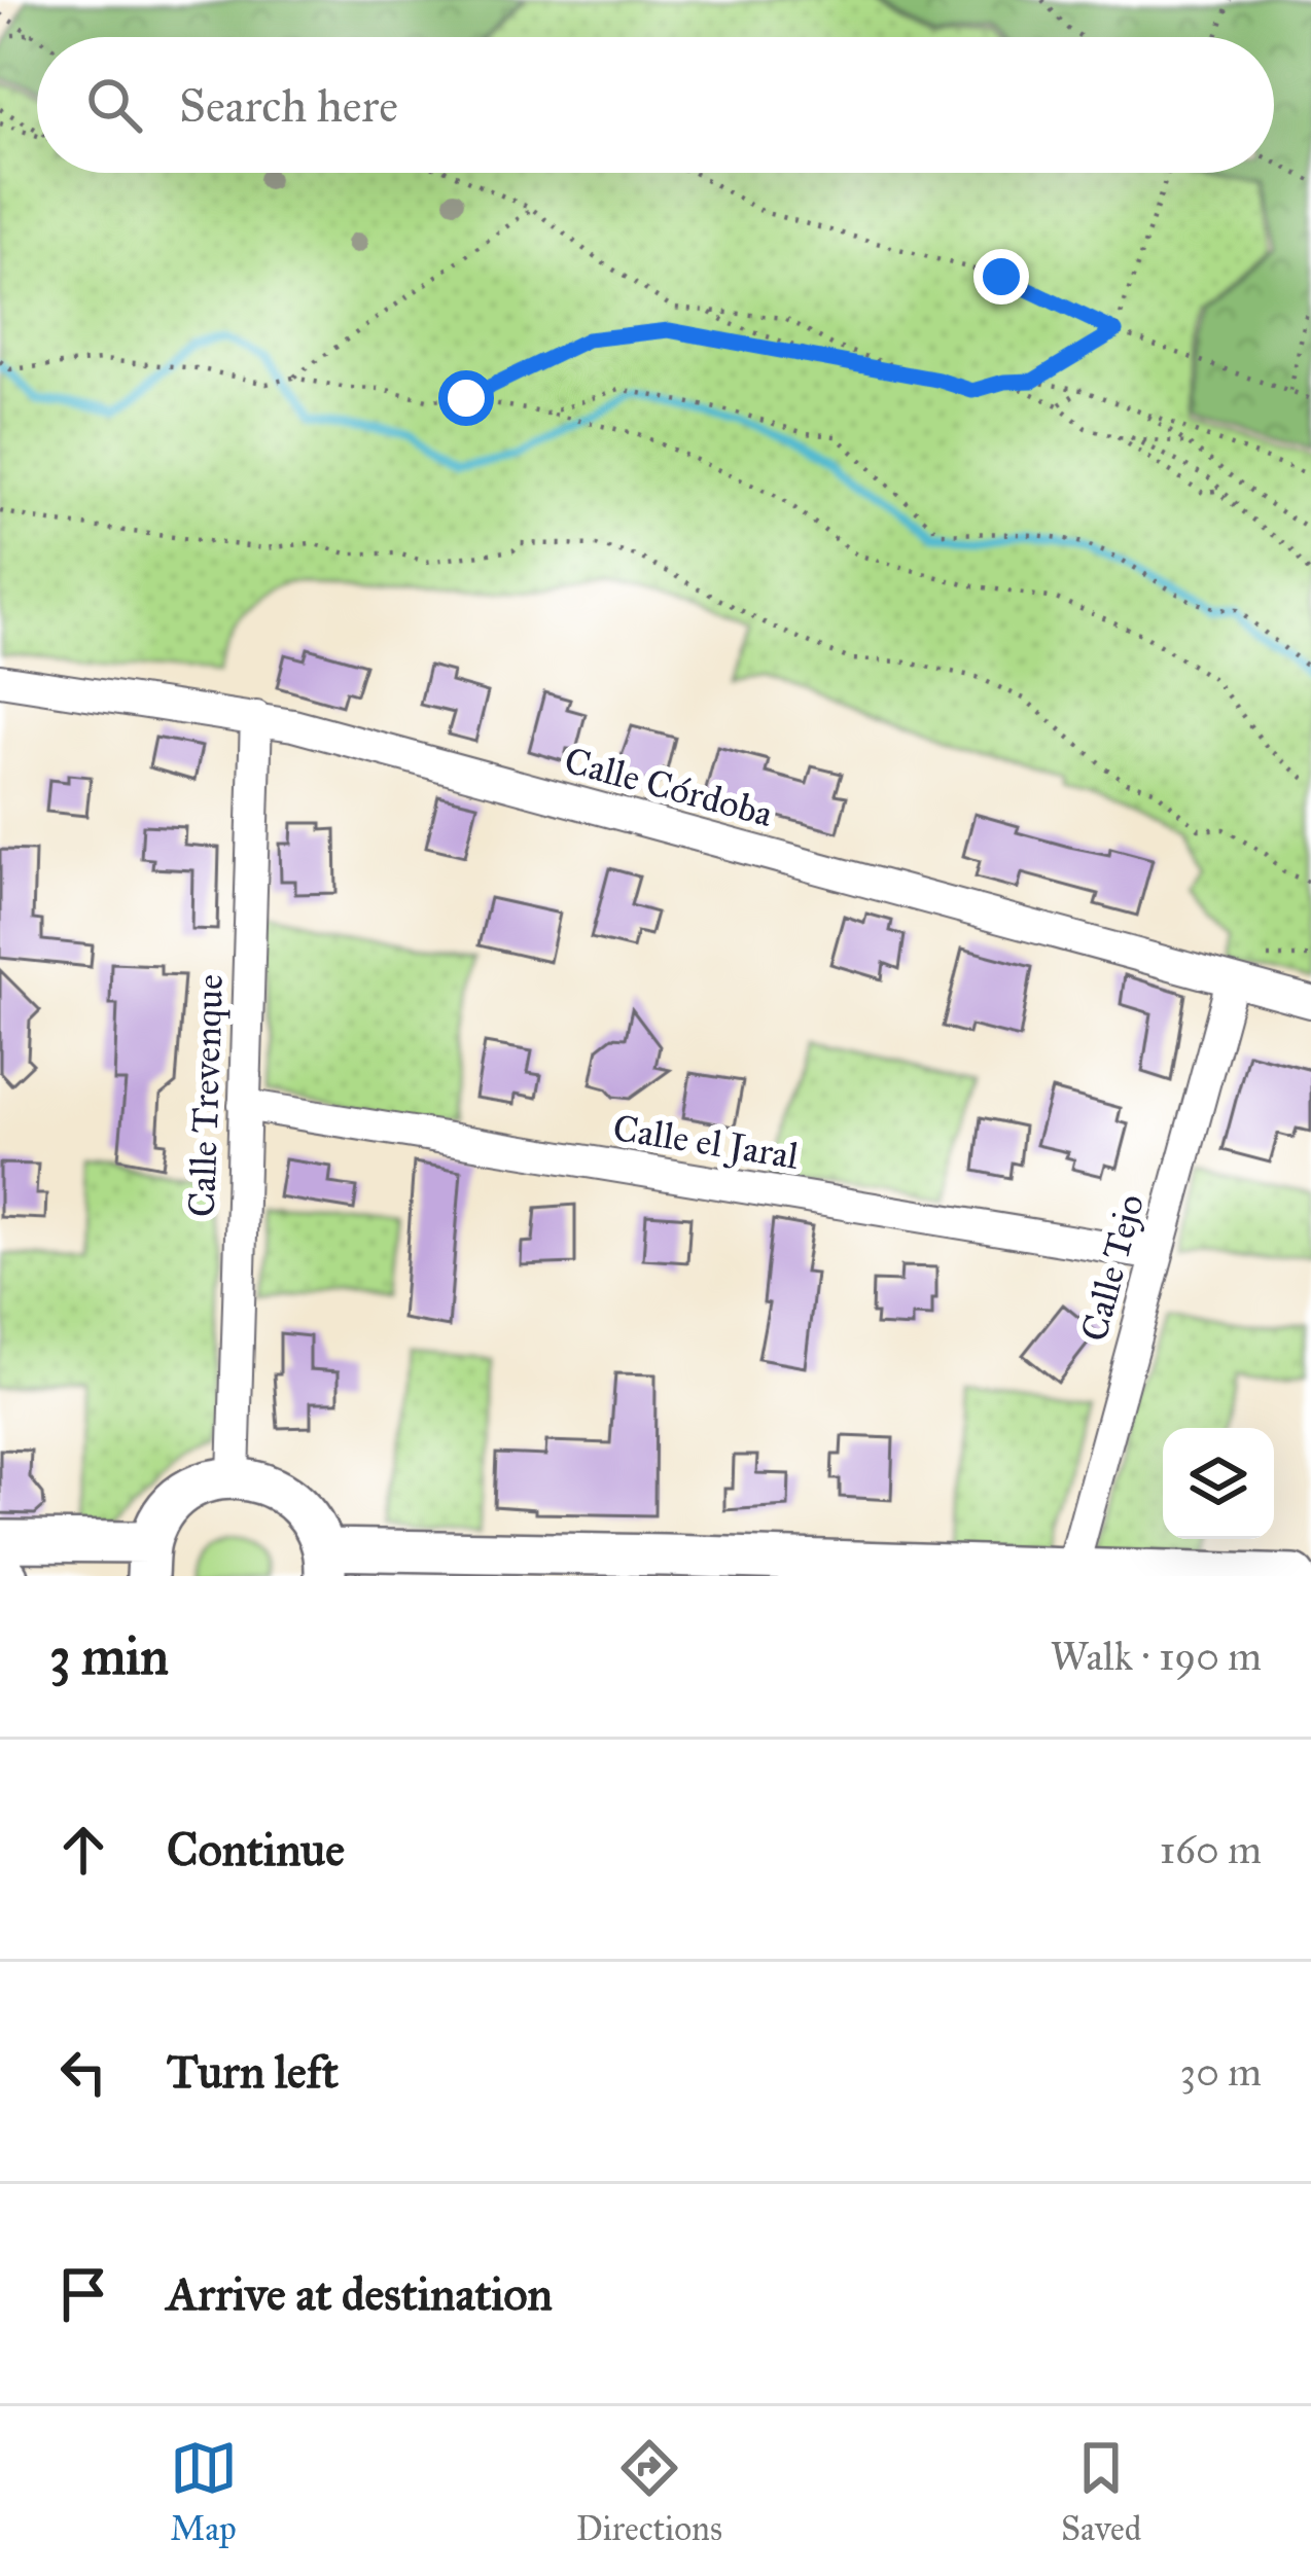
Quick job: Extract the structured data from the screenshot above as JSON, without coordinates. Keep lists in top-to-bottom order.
{
  "streets": {
    "street": [
      "Calle Córdoba",
      "Calle Trevenque",
      "Calle el Jaral",
      "Calle Tejo"
    ]
  },
  "crossings": [
    ["Calle Córdoba", "Calle Trevenque"],
    ["Calle Córdoba", "Calle Tejo"],
    ["Calle Trevenque", "Calle el Jaral"],
    ["Calle el Jaral", "Calle Tejo"]
  ],
  "page": {
    "search": "Search here",
    "heading": ["3 min", "Walk · 190 m"],
    "list": [
      ["Continue", "160 m"],
      ["Turn left", "30 m"],
      "Arrive at destination"
    ],
    "nav": ["Map", "Directions", "Saved"]
  }
}
